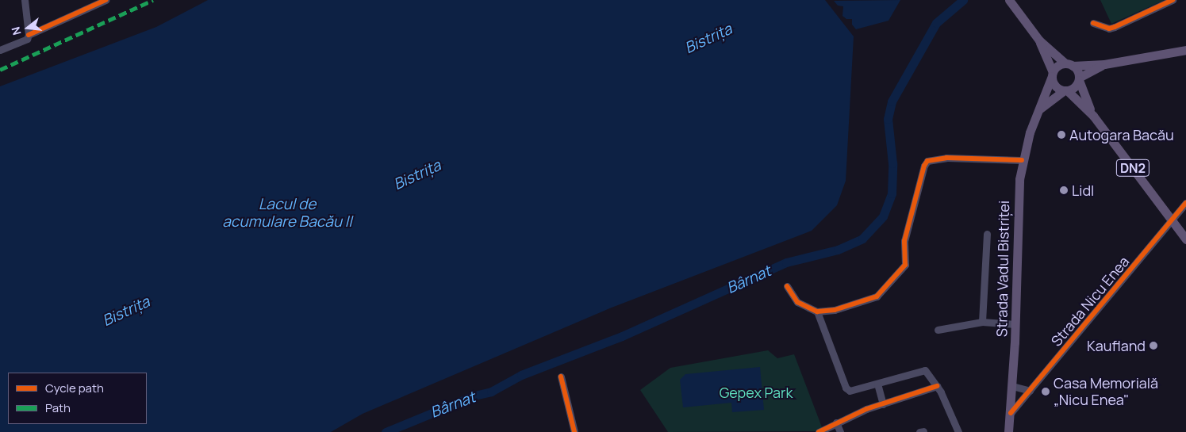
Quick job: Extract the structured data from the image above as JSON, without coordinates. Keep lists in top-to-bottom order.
{
  "streets": {
    "main road": ["DN2", "Strada Vadul Bistriței"],
    "street": ["Strada Nicu Enea"]
  },
  "crossings": [
    ["DN2", "Strada Vadul Bistriței"],
    ["DN2", "Strada Nicu Enea"],
    ["Strada Vadul Bistriței", "Strada Nicu Enea"]
  ],
  "water": ["Bistrița", "Lacul de acumulare Bacău II", "Bârnat"],
  "parks": ["Gepex Park"],
  "places": [
    "Autogara Bacău",
    "Lidl",
    "Kaufland",
    "Casa Memorială „Nicu Enea\""
  ],
  "legend": ["Cycle path", "Path"],
  "north": "left"
}
